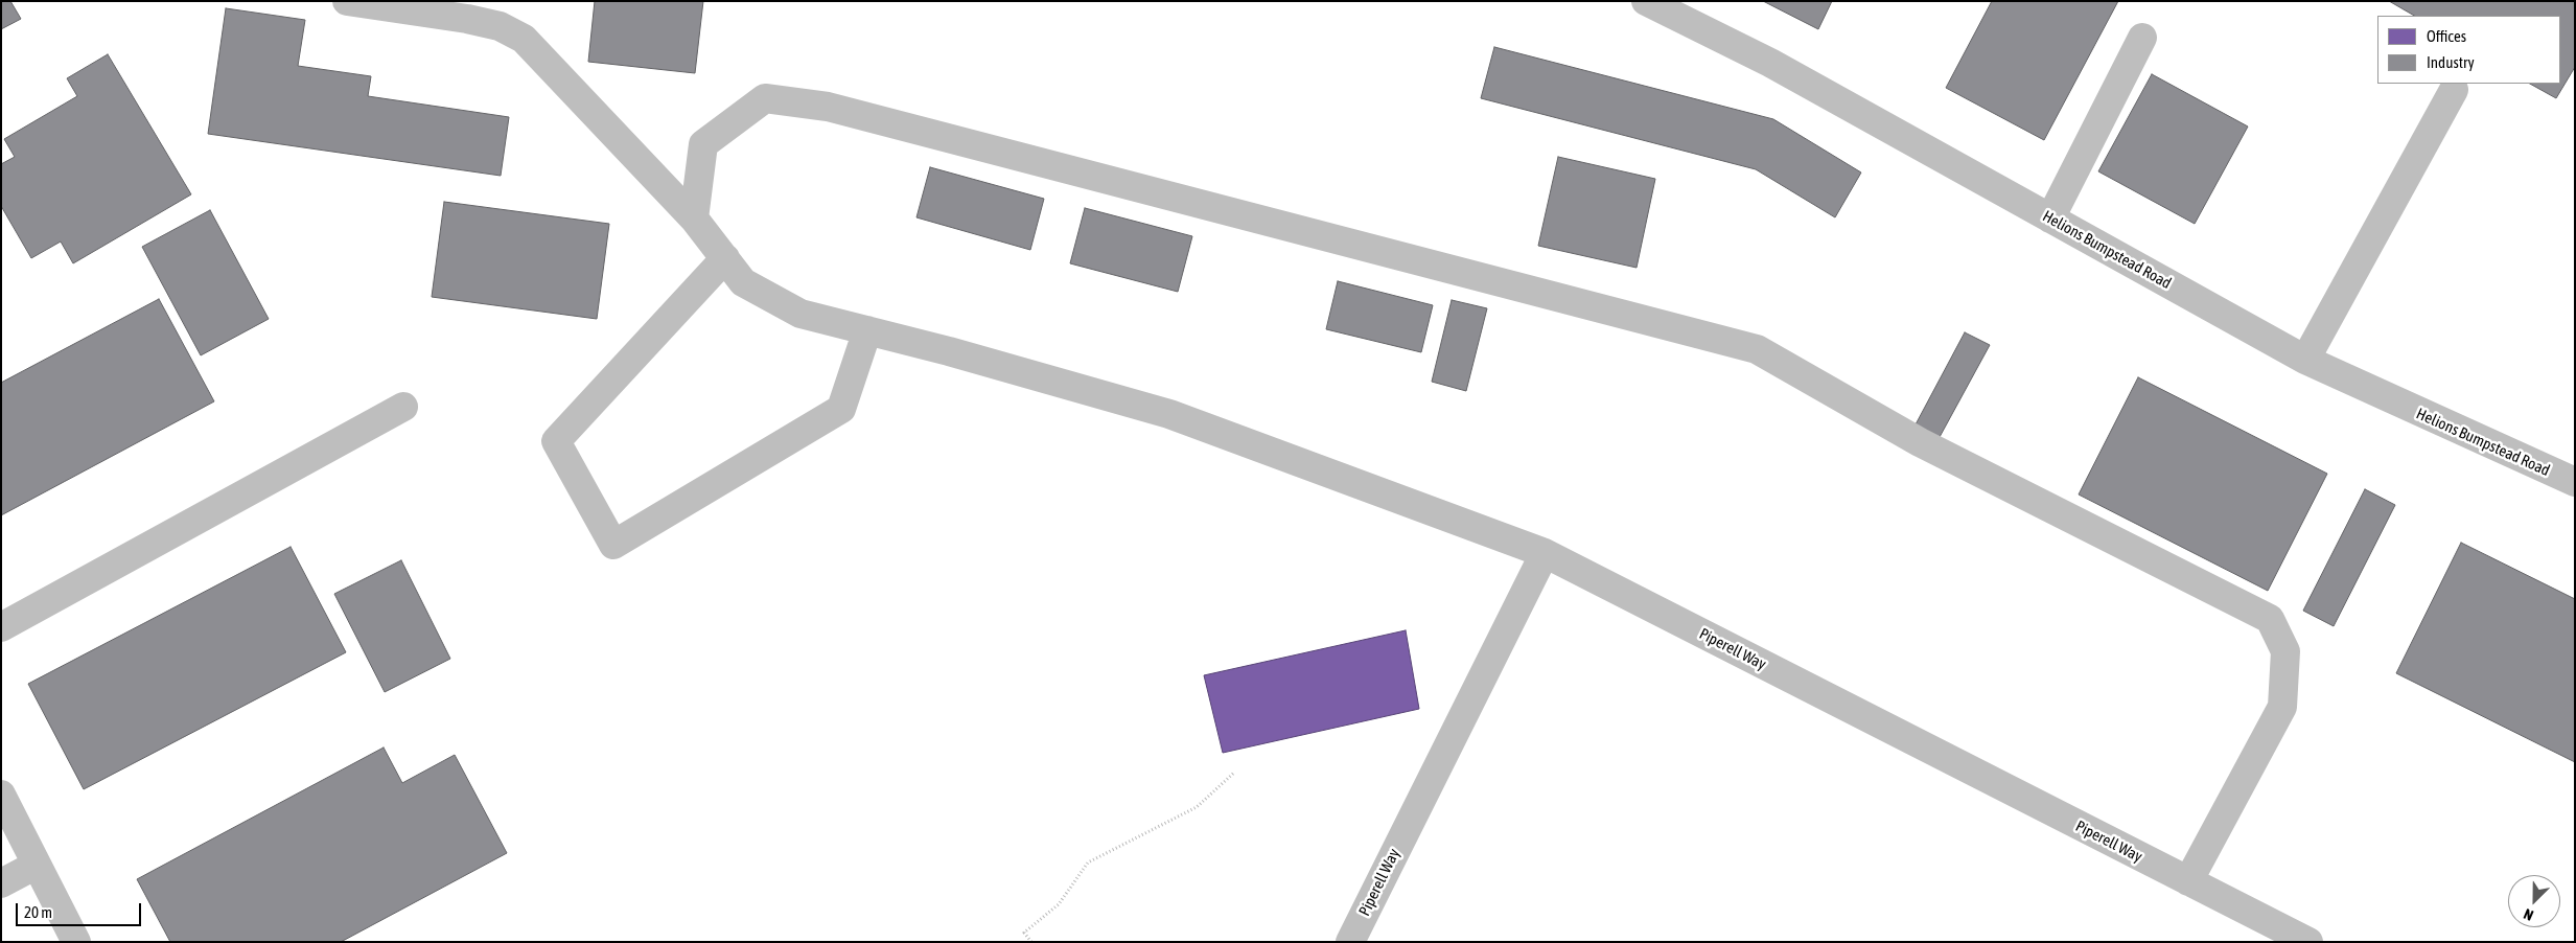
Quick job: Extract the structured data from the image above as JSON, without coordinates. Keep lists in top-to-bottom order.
{
  "streets": {
    "street": ["Helions Bumpstead Road", "Piperell Way"]
  },
  "legend": ["Offices", "Industry"],
  "scale_bar": "20 m",
  "north": "bottom left"
}
